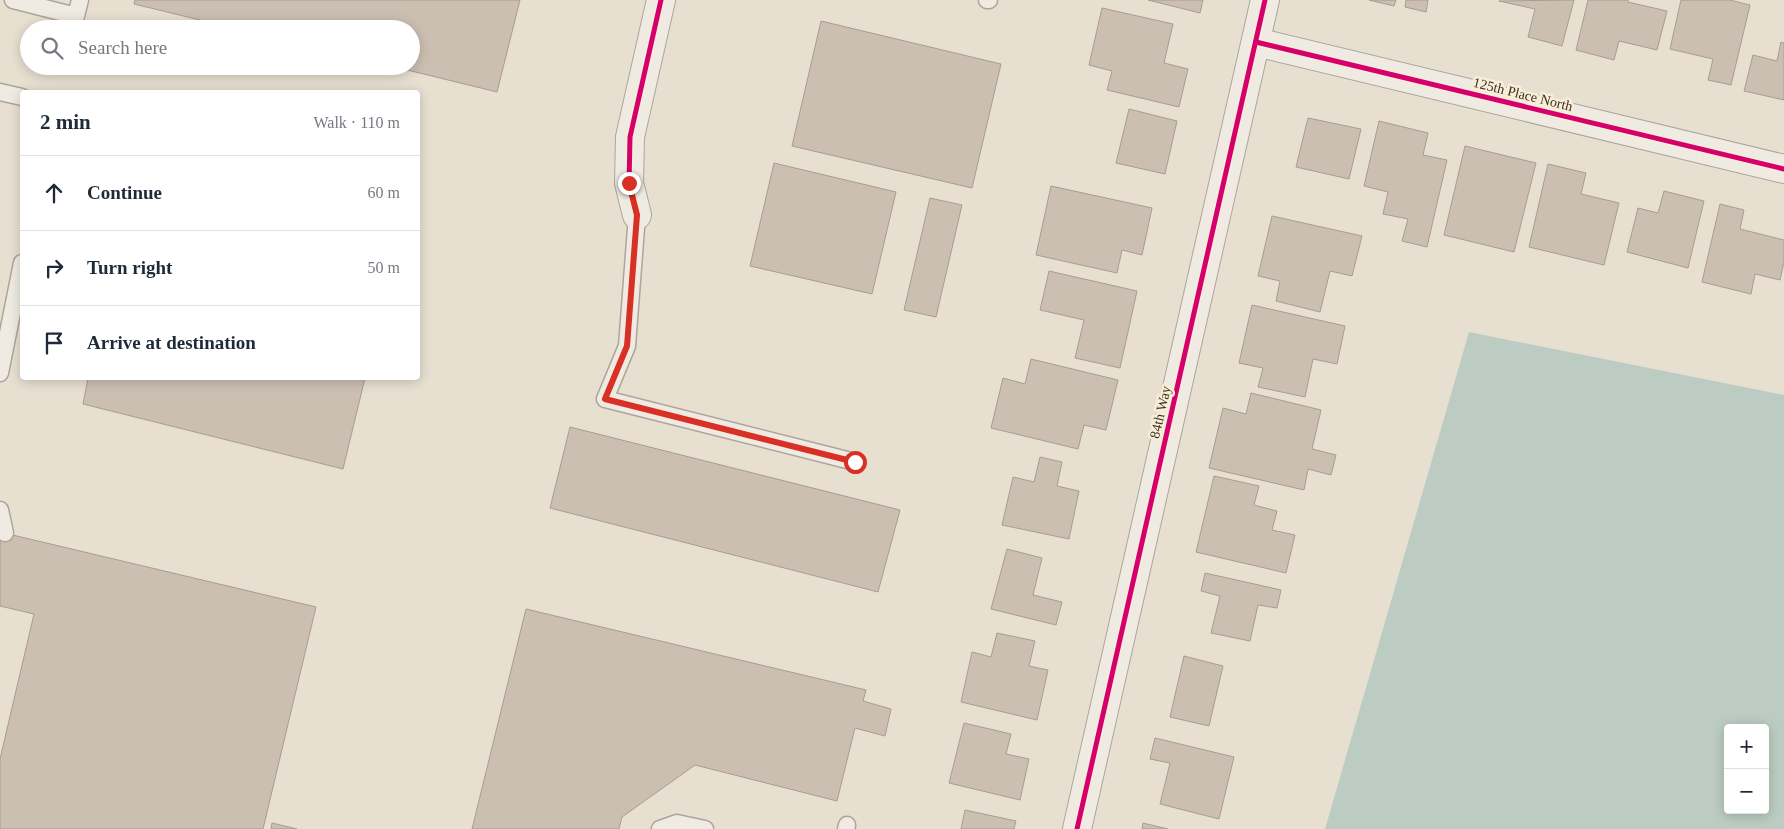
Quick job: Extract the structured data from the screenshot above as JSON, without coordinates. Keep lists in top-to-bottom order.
{
  "streets": {
    "street": ["125th Place North", "84th Way"]
  },
  "crossings": [
    ["125th Place North", "84th Way"]
  ],
  "page": {
    "search": "Search here",
    "heading": ["2 min", "Walk · 110 m"],
    "list": [
      ["Continue", "60 m"],
      ["Turn right", "50 m"],
      "Arrive at destination"
    ],
    "map_buttons": ["+", "−"]
  }
}
